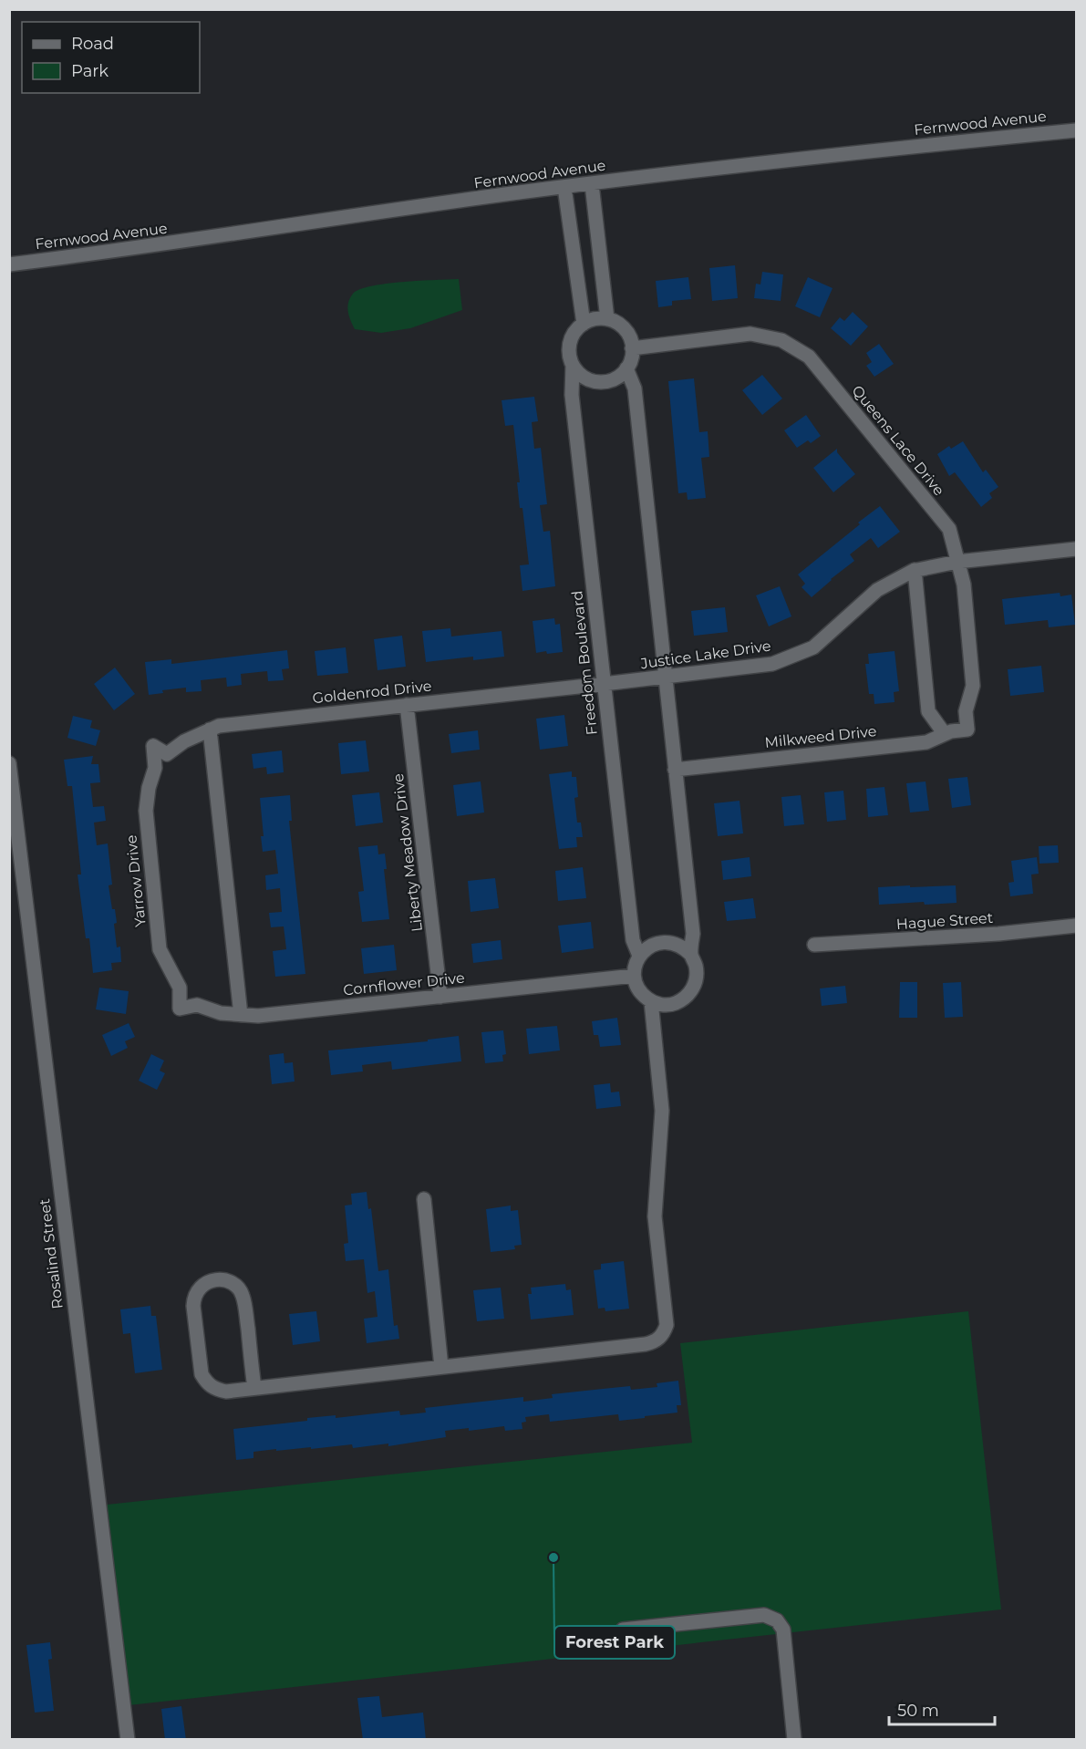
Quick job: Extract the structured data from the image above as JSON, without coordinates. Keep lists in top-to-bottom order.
{
  "streets": {
    "street": [
      "Fernwood Avenue",
      "Queens Lace Drive",
      "Justice Lake Drive",
      "Freedom Boulevard",
      "Goldenrod Drive",
      "Milkweed Drive",
      "Liberty Meadow Drive",
      "Yarrow Drive",
      "Hague Street",
      "Cornflower Drive",
      "Rosalind Street"
    ]
  },
  "crossings": [
    ["Queens Lace Drive", "Justice Lake Drive"],
    ["Queens Lace Drive", "Freedom Boulevard"],
    ["Queens Lace Drive", "Milkweed Drive"],
    ["Justice Lake Drive", "Freedom Boulevard"],
    ["Justice Lake Drive", "Goldenrod Drive"],
    ["Freedom Boulevard", "Goldenrod Drive"],
    ["Freedom Boulevard", "Cornflower Drive"],
    ["Goldenrod Drive", "Liberty Meadow Drive"],
    ["Goldenrod Drive", "Yarrow Drive"],
    ["Liberty Meadow Drive", "Cornflower Drive"],
    ["Yarrow Drive", "Cornflower Drive"]
  ],
  "places": ["Forest Park"],
  "legend": ["Road", "Park"],
  "scale_bar": "50 m"
}
